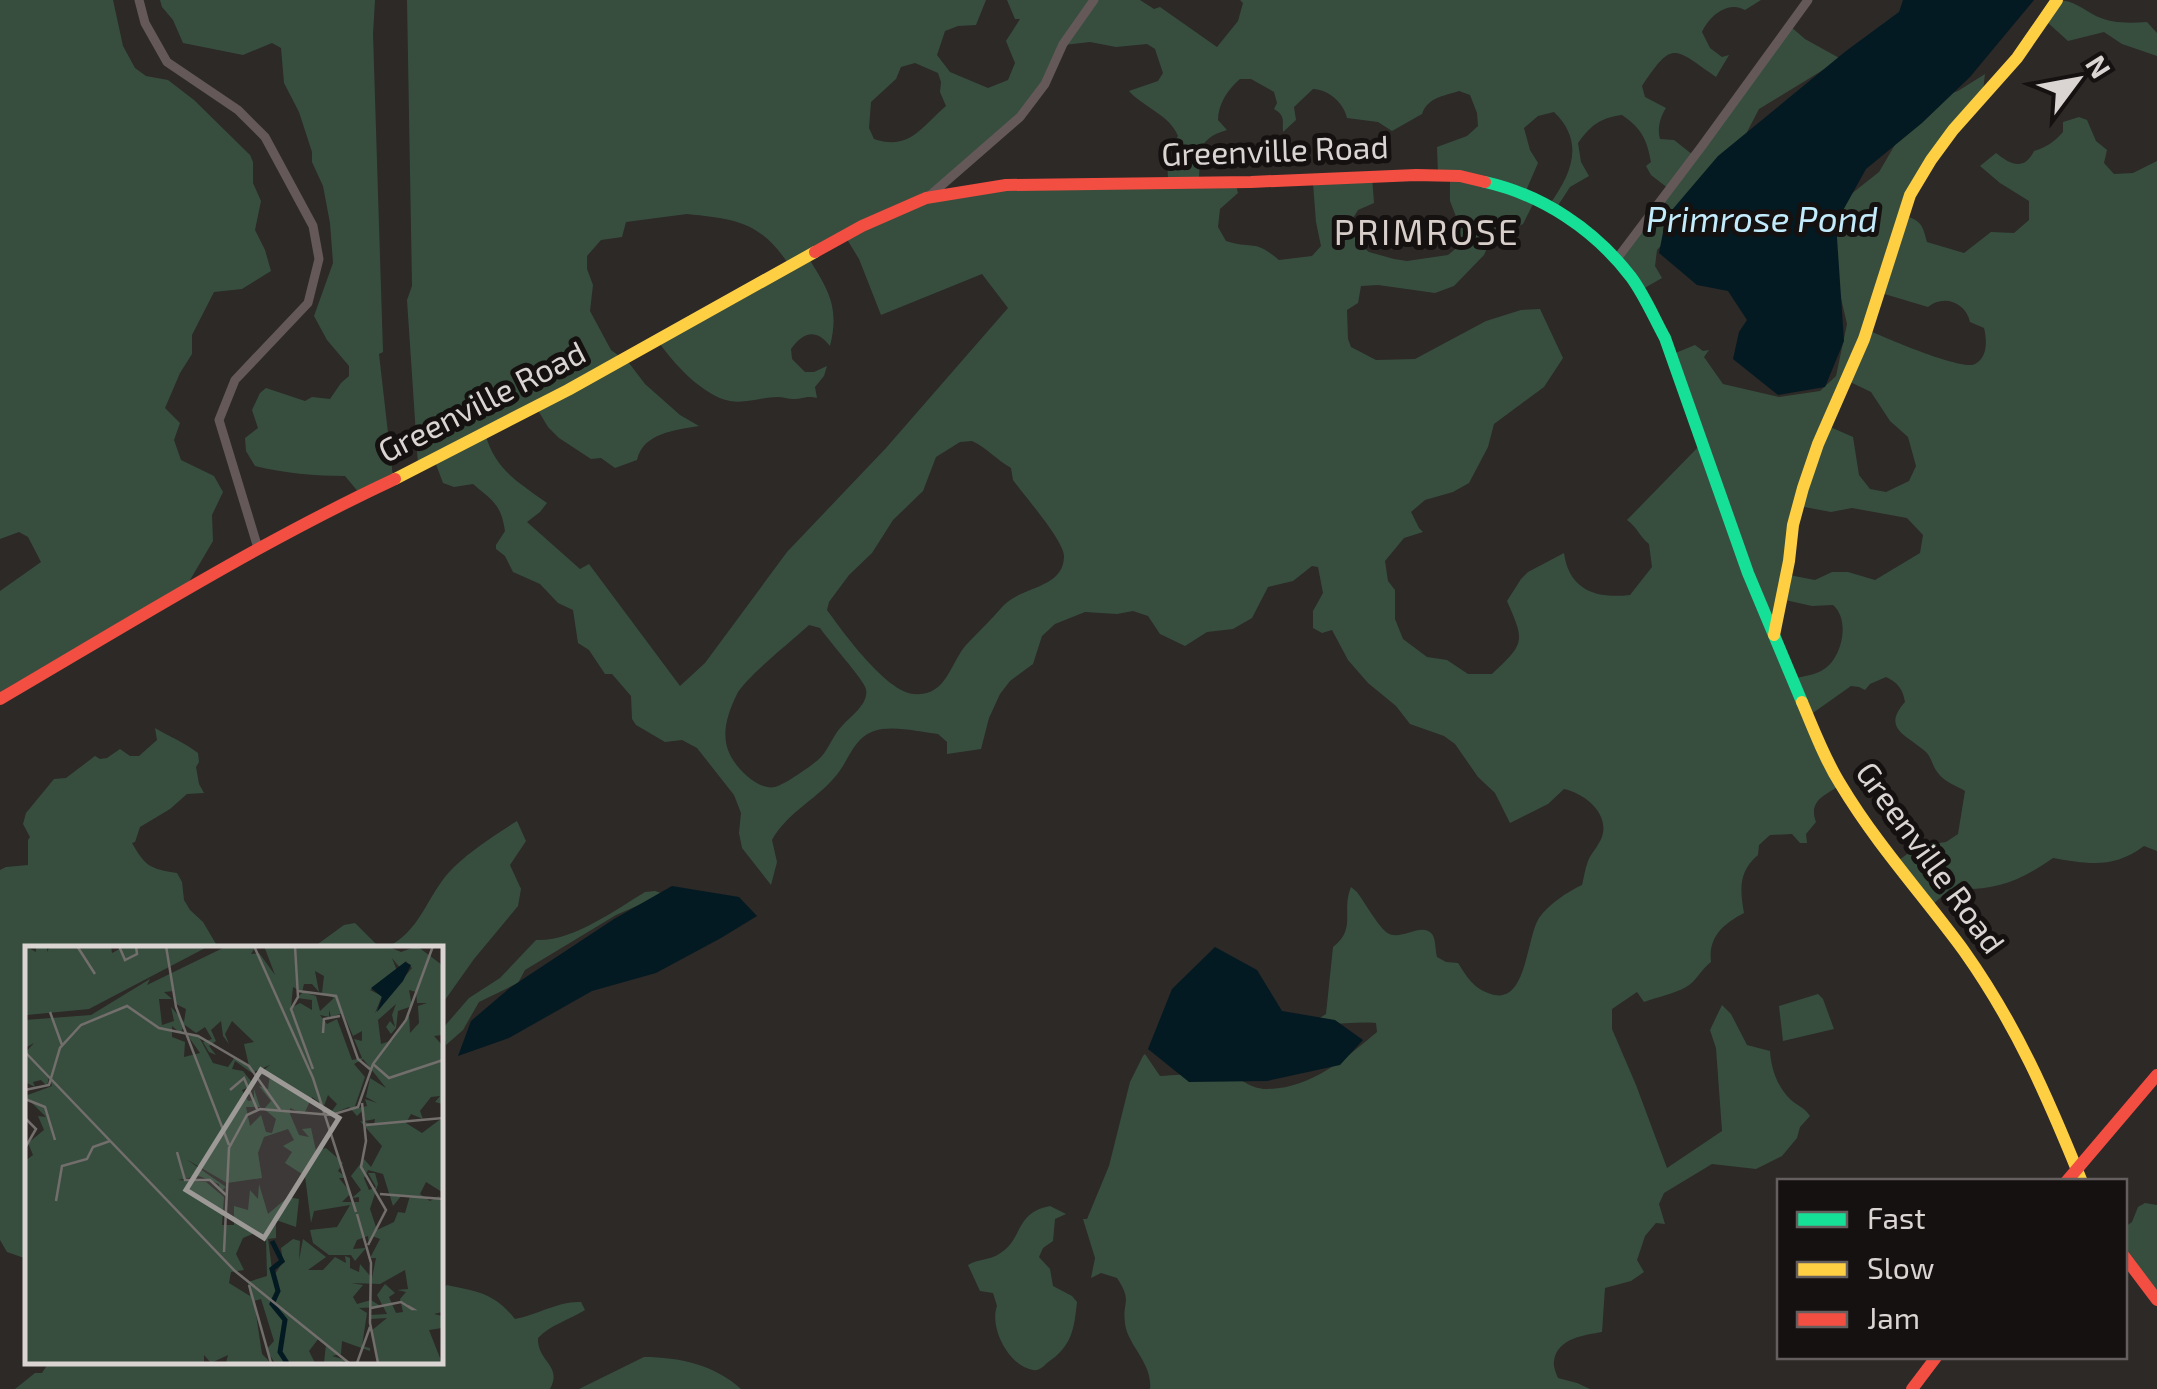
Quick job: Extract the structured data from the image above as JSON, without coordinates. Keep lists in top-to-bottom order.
{
  "streets": {
    "main road": ["Greenville Road"]
  },
  "districts": ["PRIMROSE"],
  "water": ["Primrose Pond"],
  "legend": ["Fast", "Slow", "Jam"],
  "north": "top right"
}
